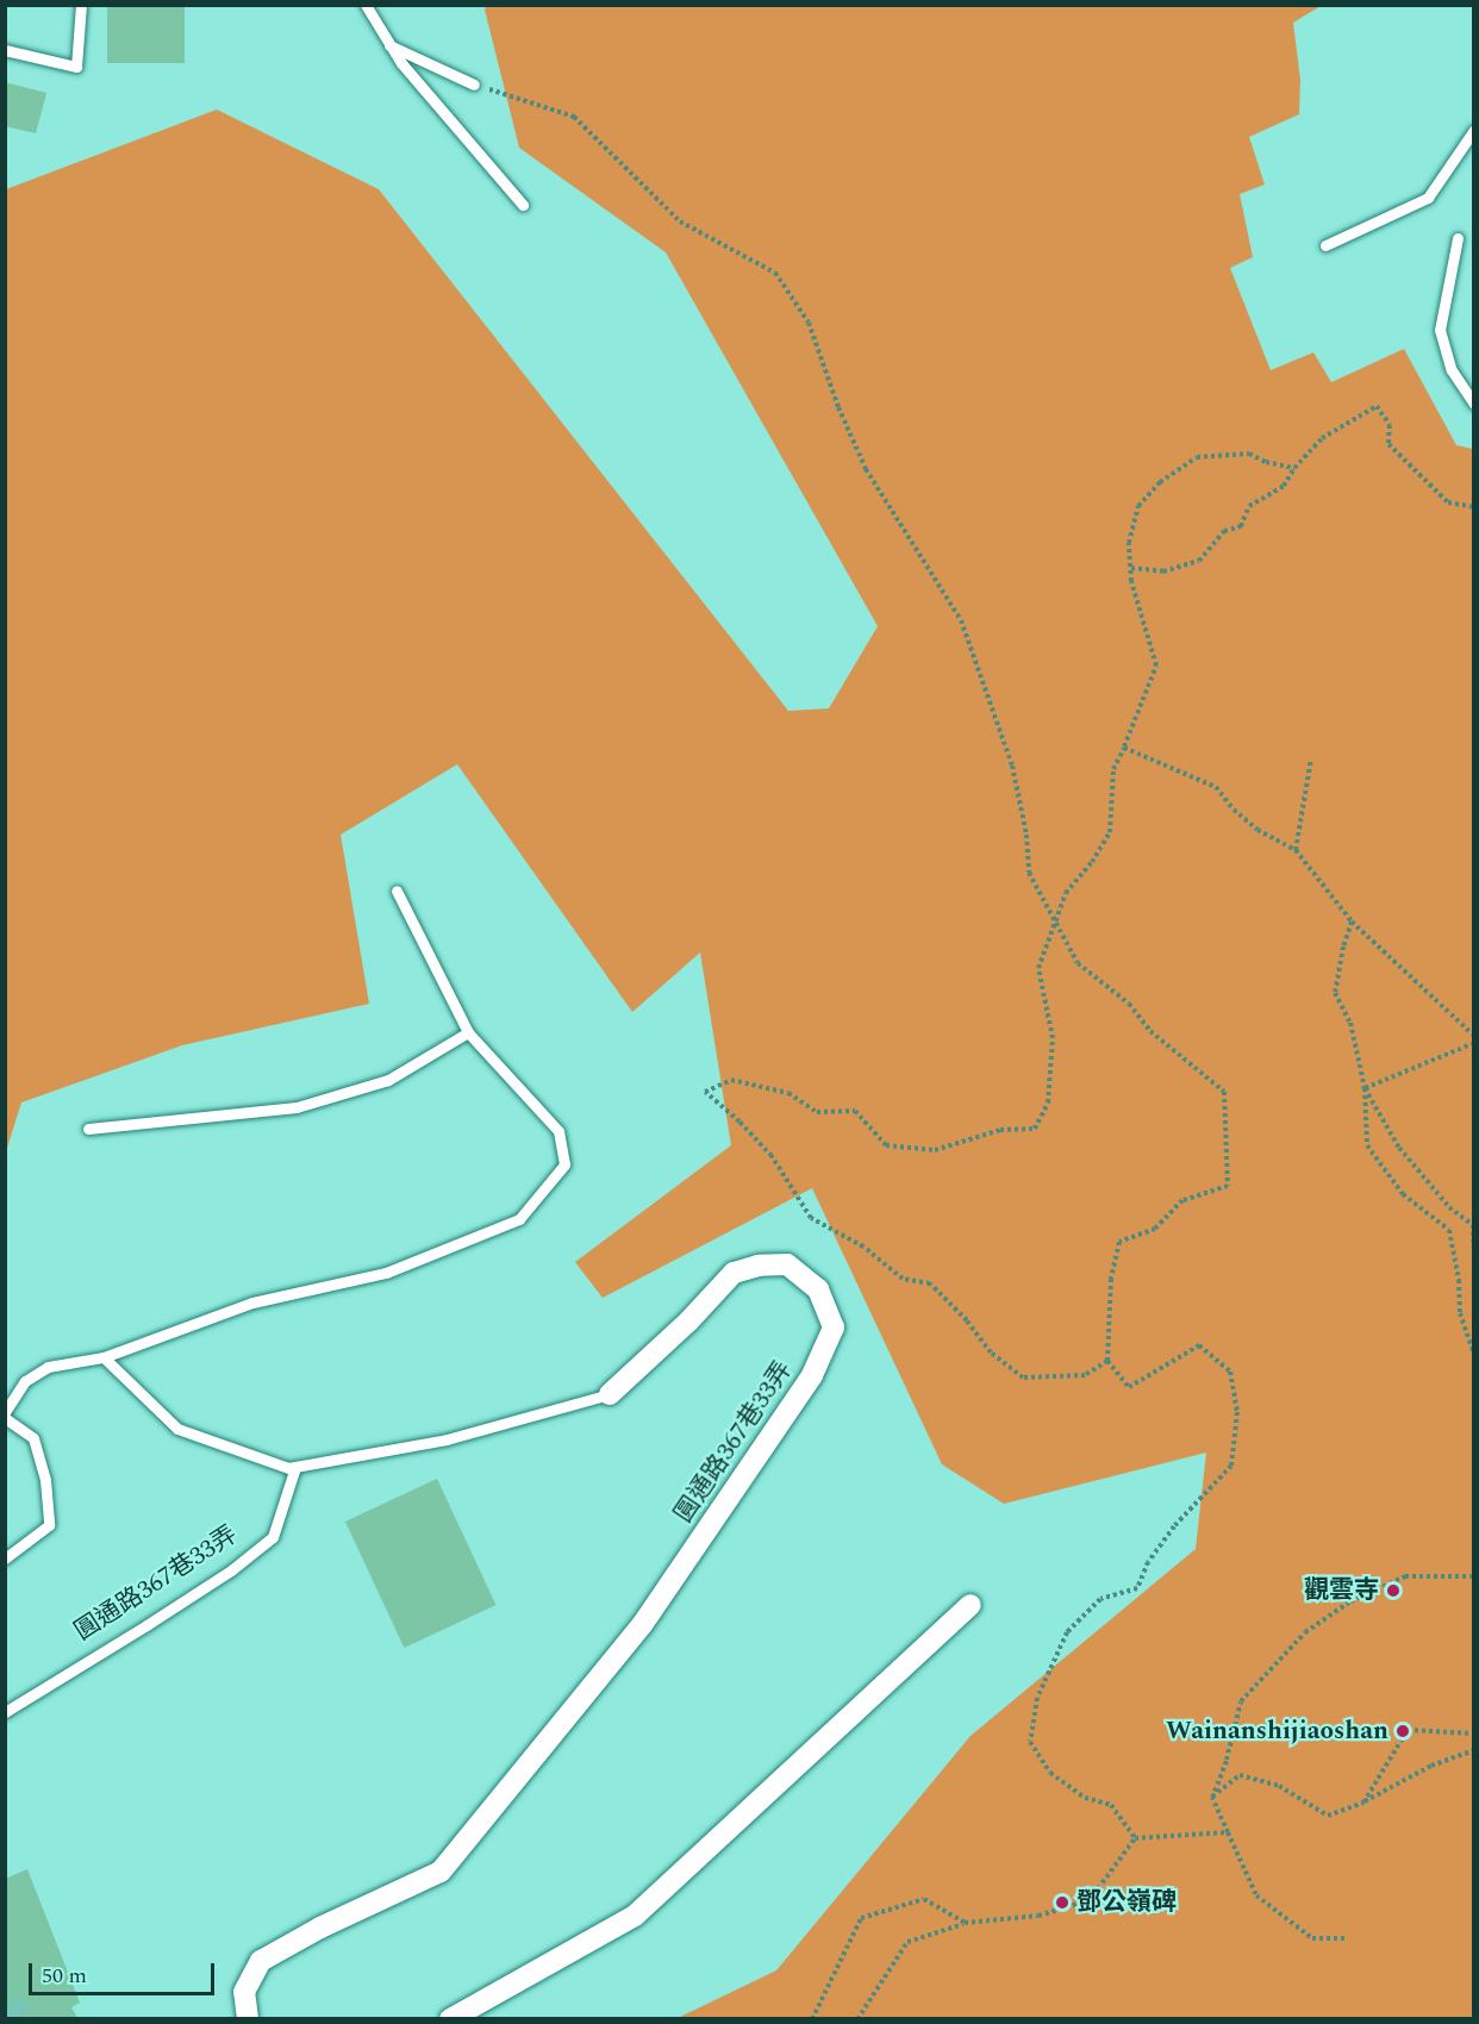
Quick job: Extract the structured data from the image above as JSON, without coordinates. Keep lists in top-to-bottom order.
{
  "streets": {
    "street": ["圓通路367巷33弄"]
  },
  "places": ["觀雲寺", "Wainanshijiaoshan", "鄧公嶺碑"],
  "scale_bar": "50 m"
}
